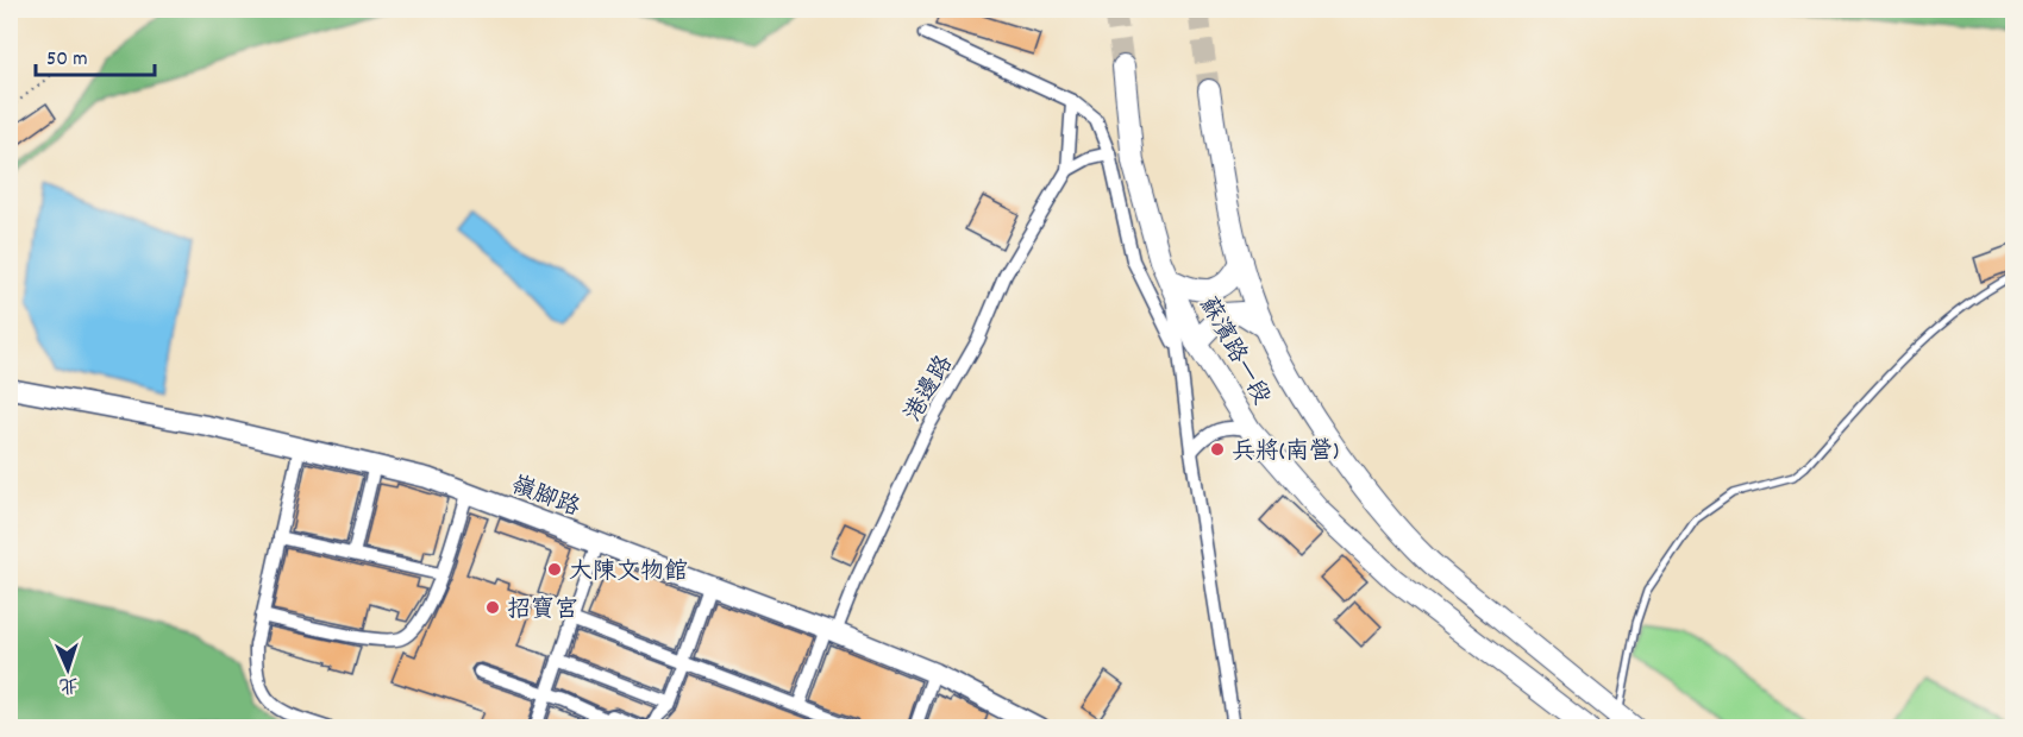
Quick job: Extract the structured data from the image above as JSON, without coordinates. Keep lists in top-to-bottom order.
{
  "streets": {
    "main road": ["蘇濱路一段"],
    "street": ["港邊路", "嶺腳路"]
  },
  "crossings": [
    ["港邊路", "嶺腳路"]
  ],
  "places": ["兵將(南營)", "大陳文物館", "招寶宮"],
  "scale_bar": "50 m",
  "north": "bottom"
}
